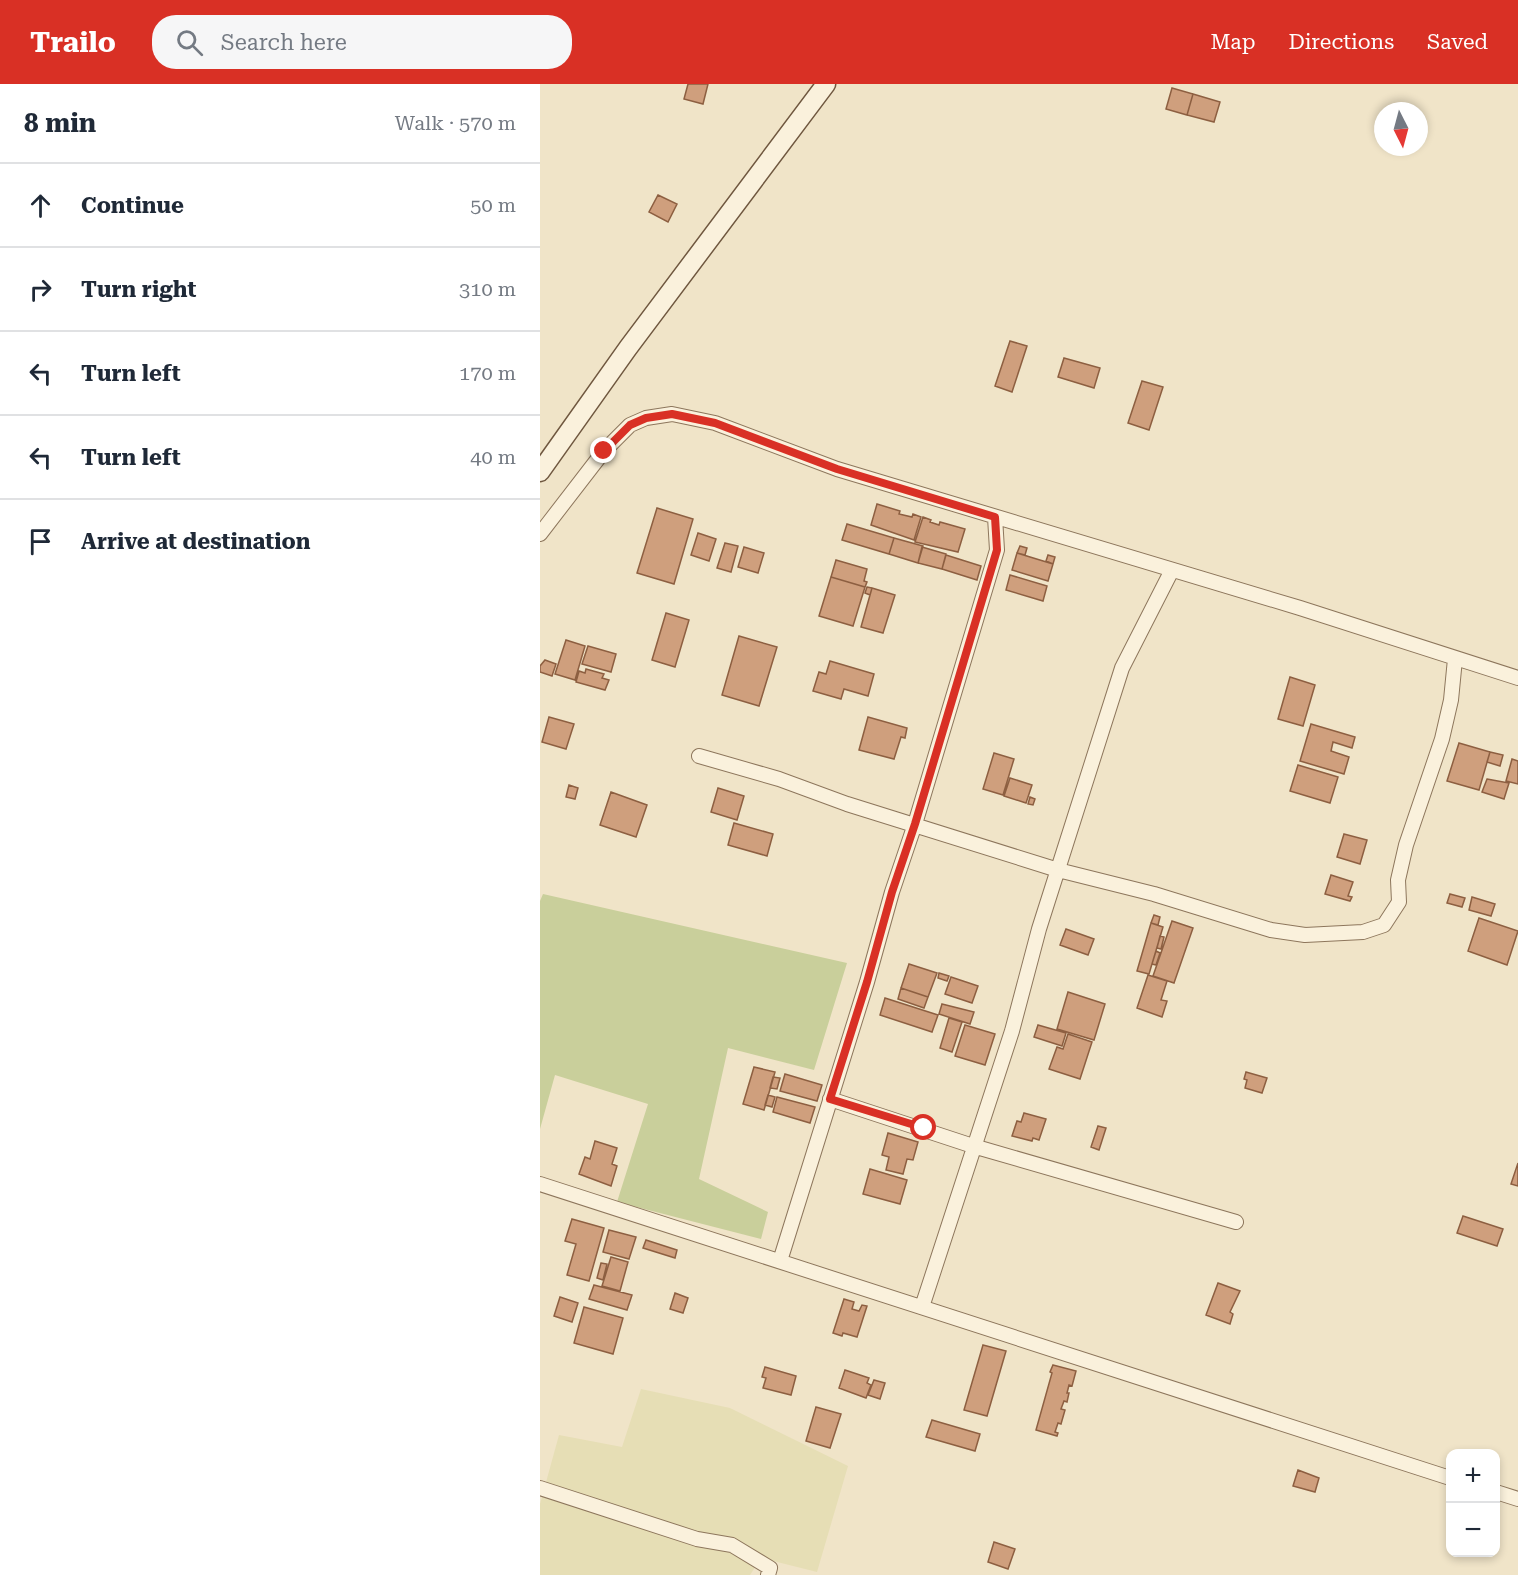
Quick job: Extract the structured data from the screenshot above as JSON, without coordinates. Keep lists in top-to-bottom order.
{
  "north": "bottom",
  "page": {
    "header": "Trailo",
    "search": "Search here",
    "nav": ["Map", "Directions", "Saved"],
    "heading": ["8 min", "Walk · 570 m"],
    "list": [
      ["Continue", "50 m"],
      ["Turn right", "310 m"],
      ["Turn left", "170 m"],
      ["Turn left", "40 m"],
      "Arrive at destination"
    ],
    "map_buttons": ["+", "−"]
  }
}
